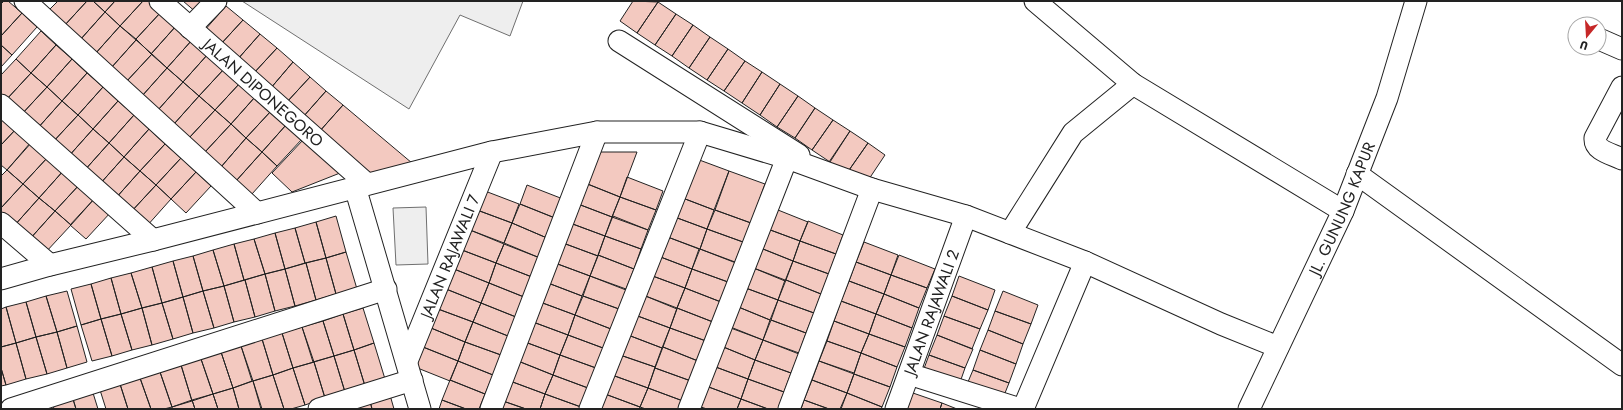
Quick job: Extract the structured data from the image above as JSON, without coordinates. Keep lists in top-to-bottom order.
{
  "streets": {
    "street": [
      "JALAN DIPONEGORO",
      "JL. GUNUNG KAPUR",
      "JALAN RAJAWALI 7",
      "JALAN RAJAWALI 2"
    ]
  },
  "north": "bottom"
}
